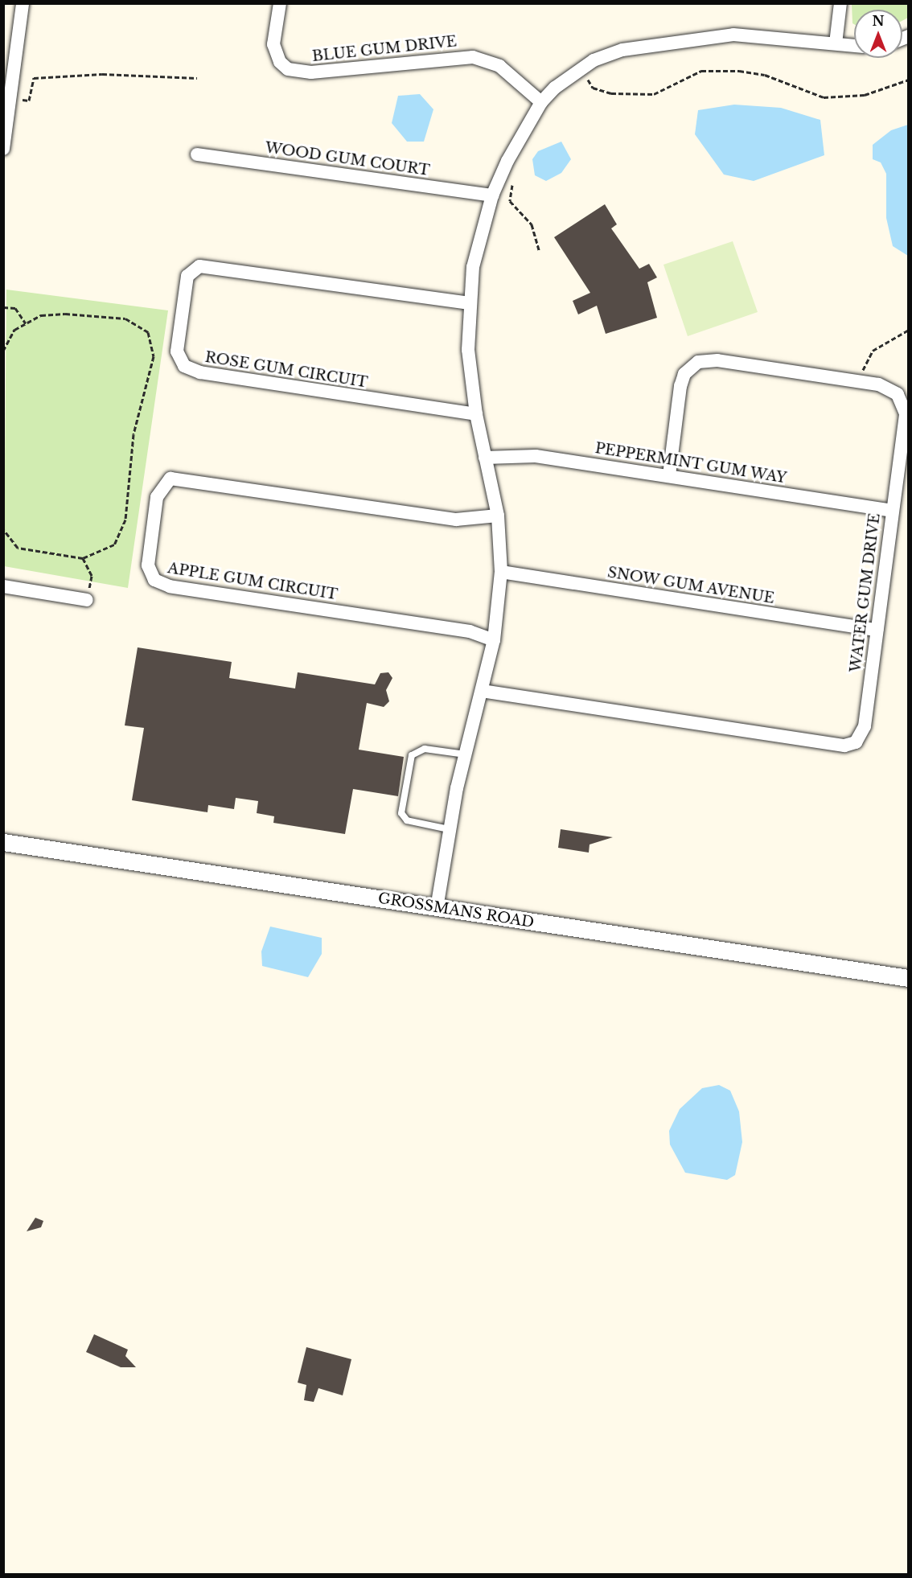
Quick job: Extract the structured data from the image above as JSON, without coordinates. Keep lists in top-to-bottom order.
{
  "streets": {
    "street": [
      "BLUE GUM DRIVE",
      "WOOD GUM COURT",
      "ROSE GUM CIRCUIT",
      "PEPPERMINT GUM WAY",
      "APPLE GUM CIRCUIT",
      "SNOW GUM AVENUE",
      "WATER GUM DRIVE",
      "GROSSMANS ROAD"
    ]
  },
  "crossings": [
    ["PEPPERMINT GUM WAY", "WATER GUM DRIVE"],
    ["SNOW GUM AVENUE", "WATER GUM DRIVE"]
  ],
  "north": "top"
}
